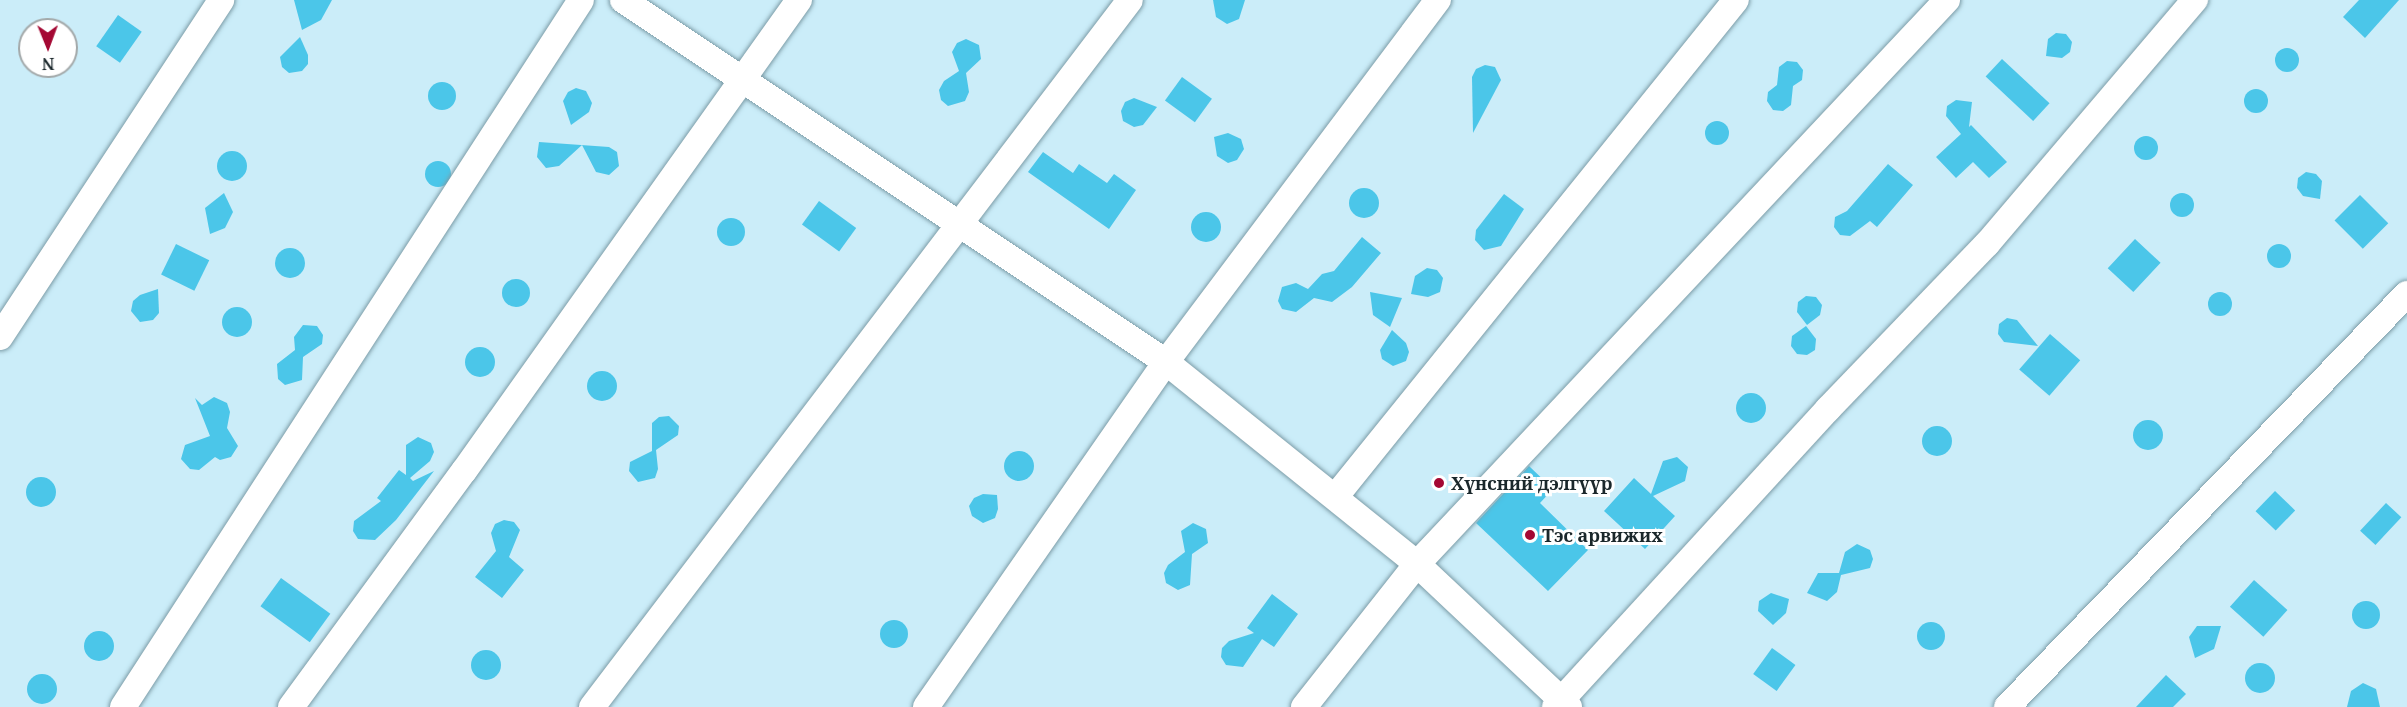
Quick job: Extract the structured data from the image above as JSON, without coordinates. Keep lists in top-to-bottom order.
{
  "places": ["Хүнсний дэлгүүр", "Тэс арвижих"],
  "north": "bottom"
}
